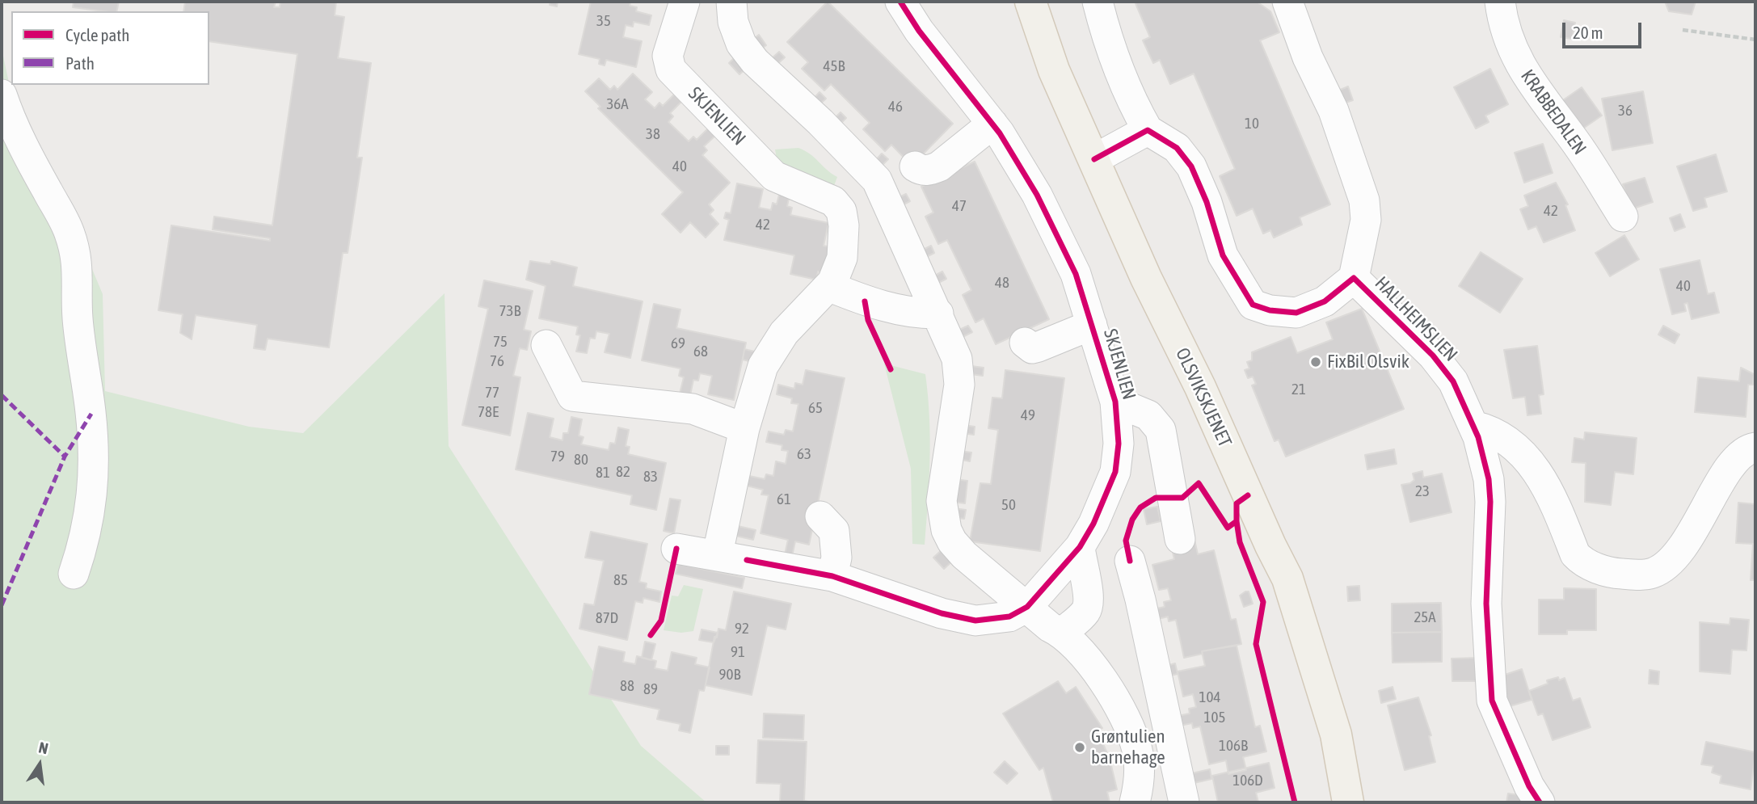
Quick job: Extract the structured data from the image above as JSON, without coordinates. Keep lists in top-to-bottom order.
{
  "streets": {
    "main road": ["OLSVIKSKJENET"],
    "street": ["KRABBEDALEN", "SKJENLIEN", "HALLHEIMSLIEN"]
  },
  "places": ["FixBil Olsvik", "Grøntulien barnehage"],
  "house_numbers": [
    "35",
    "45B",
    "36A",
    "46",
    "36",
    "10",
    "38",
    "40",
    "47",
    "42",
    "42",
    "48",
    "40",
    "73B",
    "75",
    "69",
    "68",
    "76",
    "21",
    "77",
    "65",
    "78E",
    "49",
    "63",
    "79",
    "80",
    "82",
    "81",
    "83",
    "23",
    "61",
    "50",
    "85",
    "25A",
    "87D",
    "92",
    "91",
    "90B",
    "88",
    "89",
    "104",
    "105",
    "106B",
    "106D"
  ],
  "legend": ["Cycle path", "Path"],
  "scale_bar": "20 m",
  "north": "top"
}
